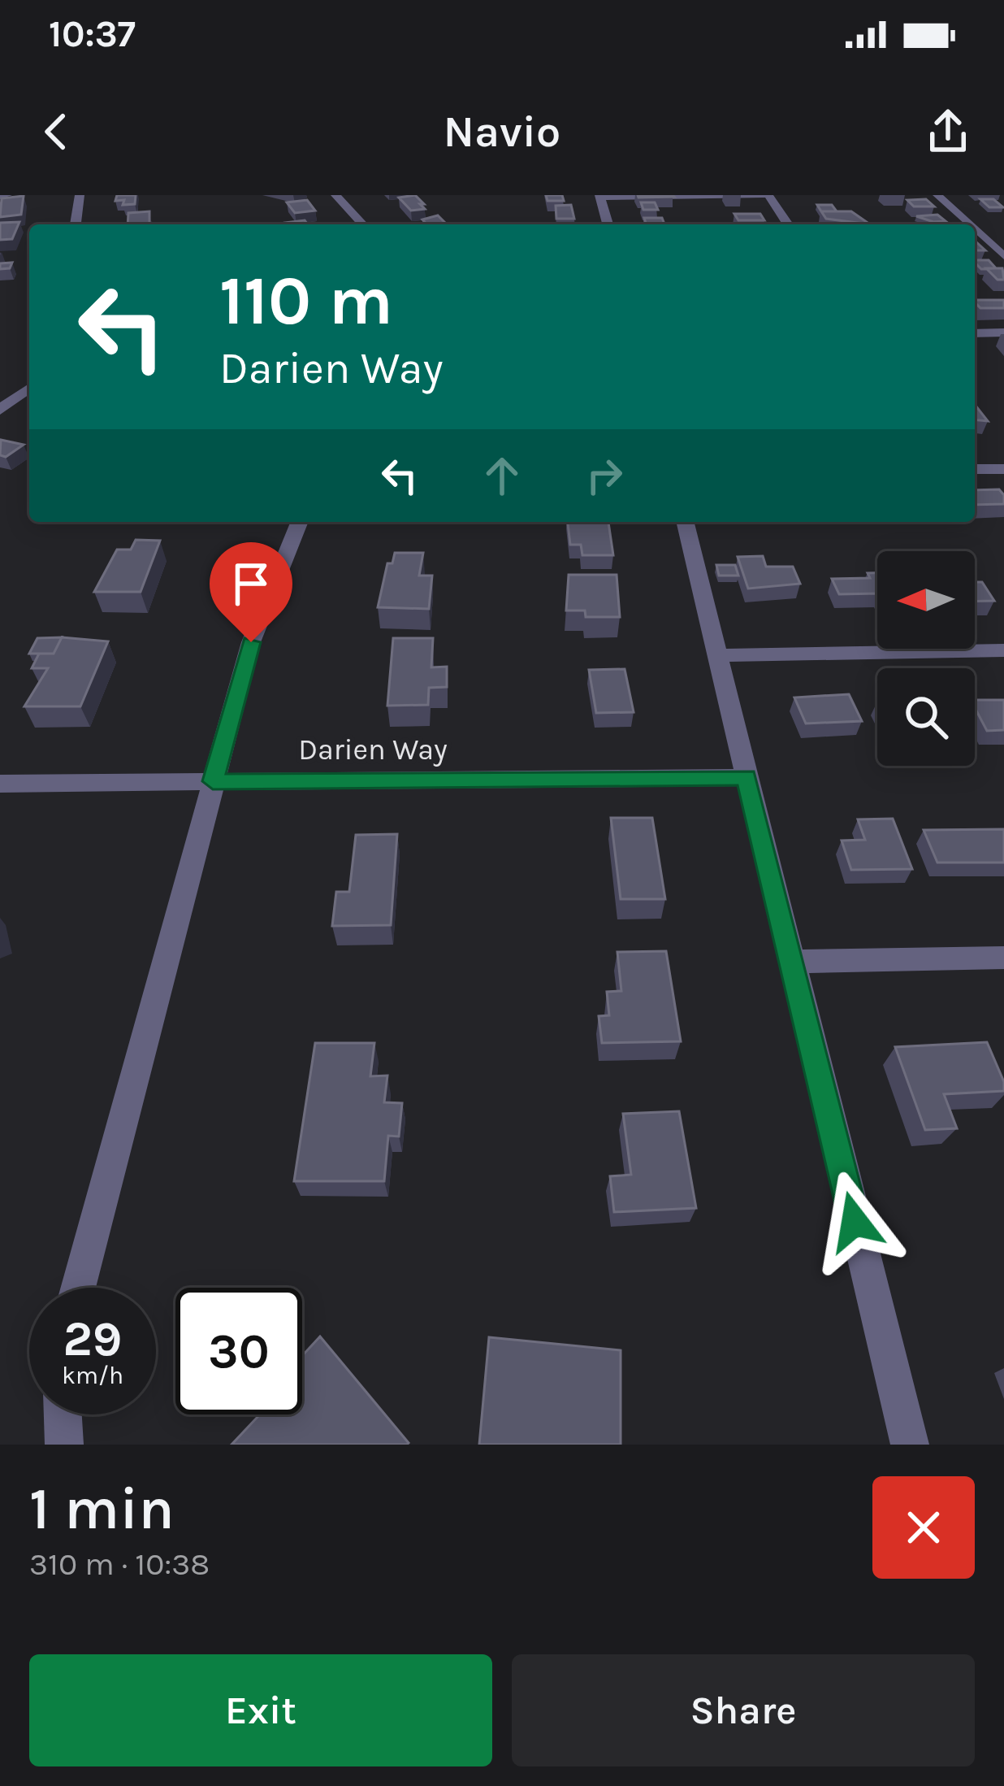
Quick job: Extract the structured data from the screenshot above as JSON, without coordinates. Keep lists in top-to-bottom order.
{
  "streets": {
    "street": ["Darien Way"]
  },
  "north": "left",
  "page": {
    "status": "10:37",
    "header": "Navio",
    "turn": ["110 m", "Darien Way"],
    "speed": "29 km/h",
    "limit": "30",
    "heading": ["1 min", "310 m · 10:38"],
    "buttons": ["Exit", "Share"]
  }
}
